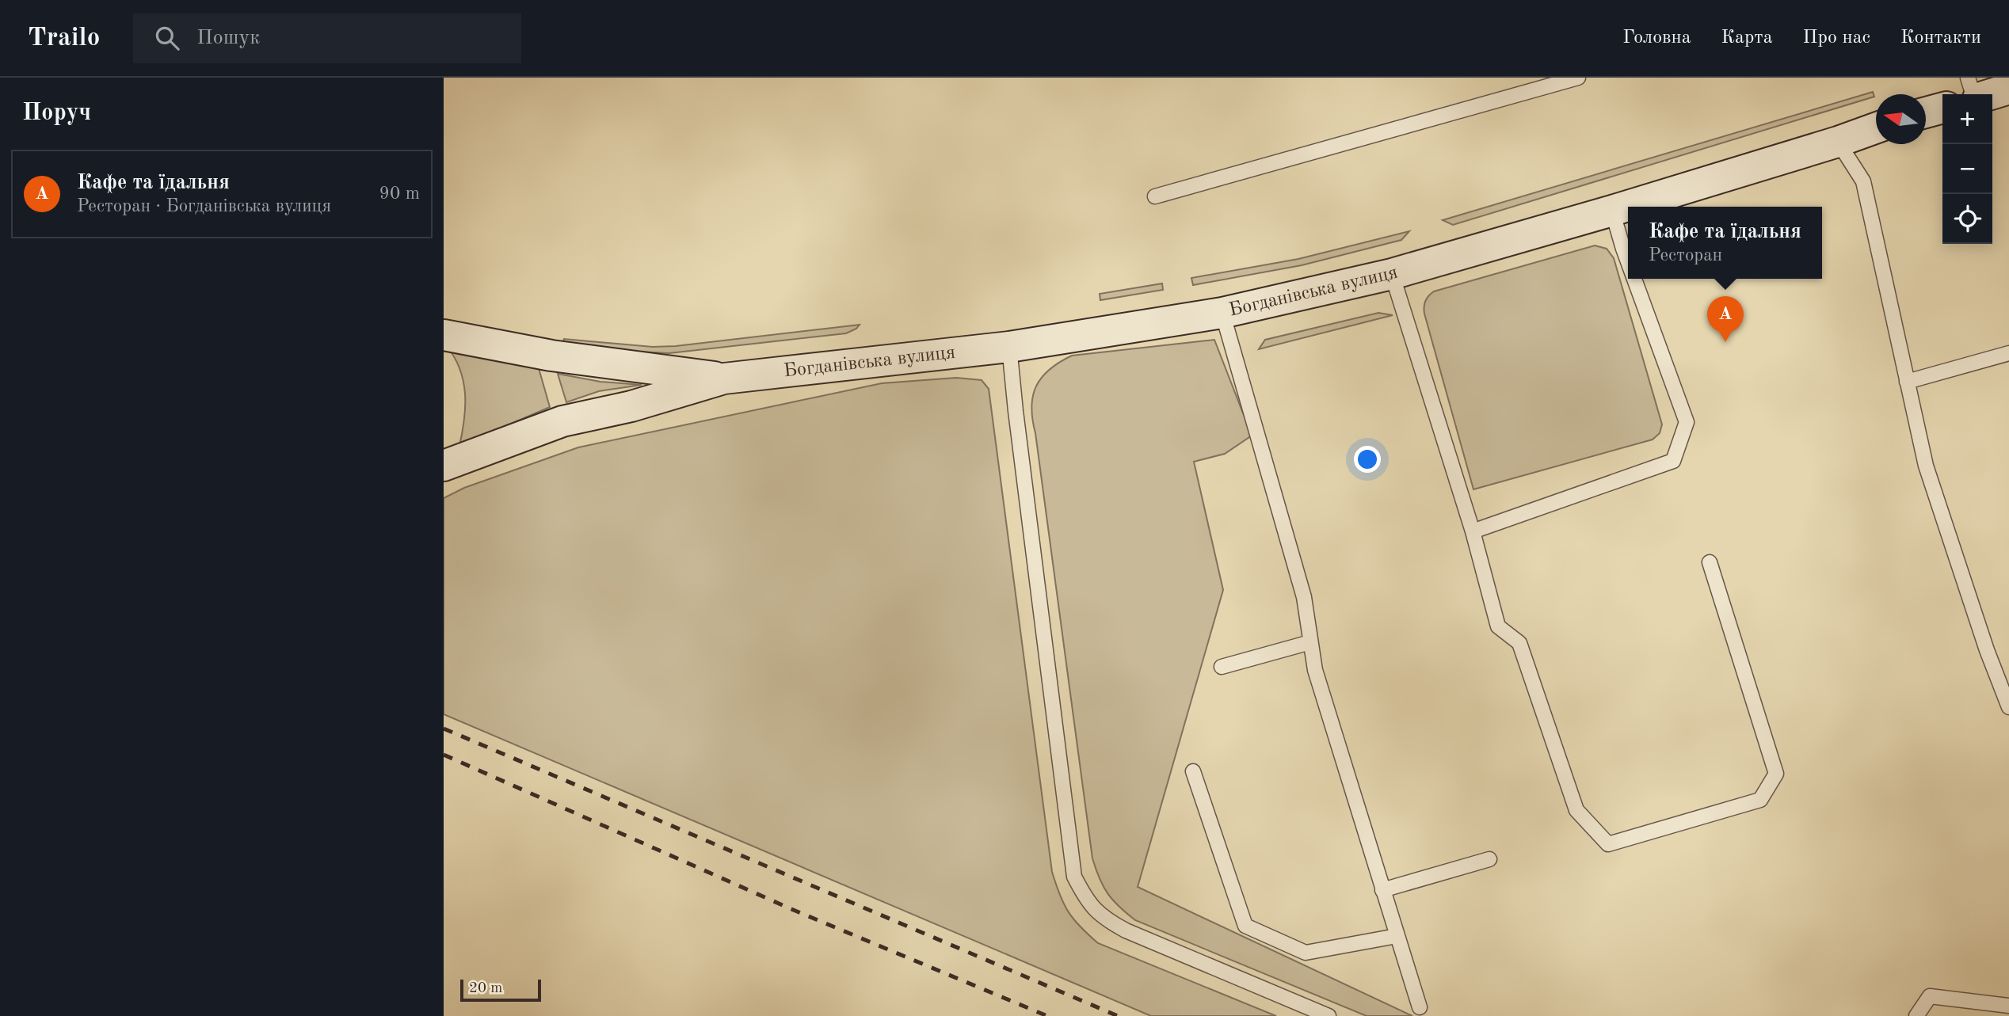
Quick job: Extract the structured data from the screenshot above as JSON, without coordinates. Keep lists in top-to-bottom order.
{
  "streets": {
    "main road": ["Богданівська вулиця"]
  },
  "scale_bar": "20 m",
  "north": "left",
  "page": {
    "header": "Trailo",
    "search": "Пошук",
    "nav": [
      "Головна",
      "Карта",
      "Про нас",
      "Контакти"
    ],
    "heading": "Поруч",
    "map_buttons": ["+", "−"],
    "list": [
      {
        "mark": "A",
        "name": "Кафе та їдальня",
        "note": "Ресторан · Богданівська вулиця",
        "value": "90 m"
      }
    ],
    "popup": ["Кафе та їдальня", "Ресторан"],
    "pins": "A",
    "scale": "20 m"
  }
}
